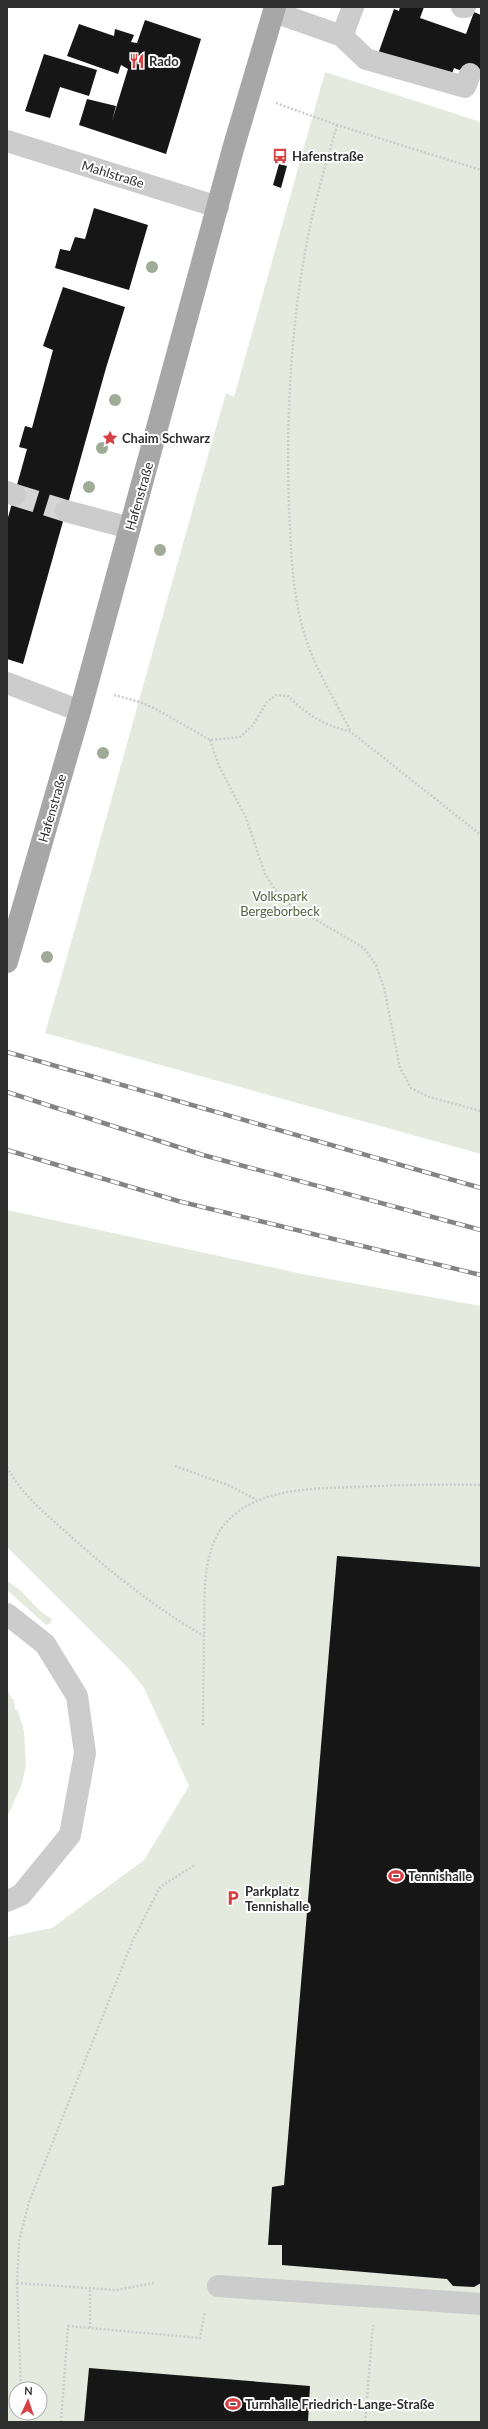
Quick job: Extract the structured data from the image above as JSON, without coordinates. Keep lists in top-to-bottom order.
{
  "streets": {
    "main road": ["Hafenstraße"],
    "street": ["Mahlstraße"]
  },
  "crossings": [
    ["Mahlstraße", "Hafenstraße"]
  ],
  "parks": ["Volkspark Bergeborbeck"],
  "places": {
    "restaurant": ["Rado"],
    "bus stop": ["Hafenstraße"],
    "place": ["Chaim Schwarz"],
    "sports": ["Tennishalle", "Turnhalle Friedrich-Lange-Straße"],
    "parking": ["Parkplatz Tennishalle"]
  },
  "north": "top"
}
